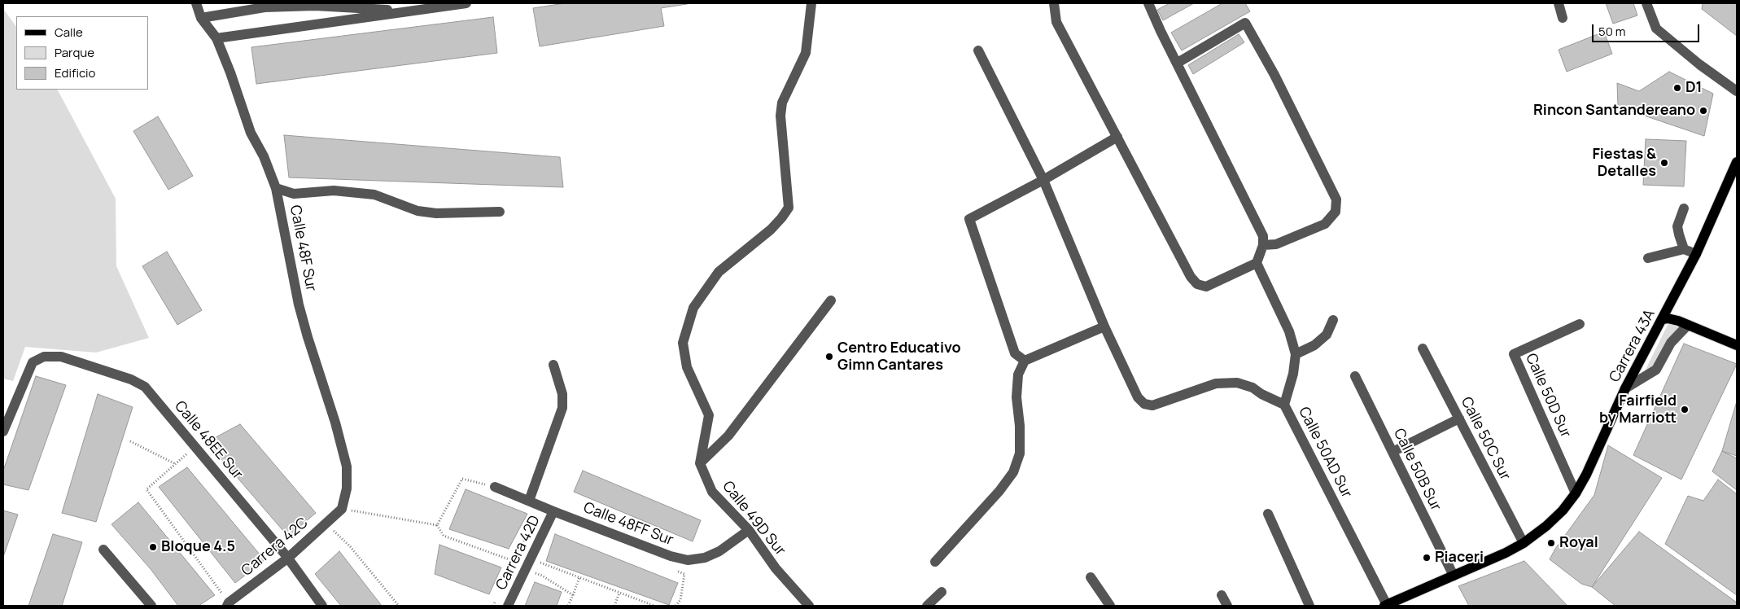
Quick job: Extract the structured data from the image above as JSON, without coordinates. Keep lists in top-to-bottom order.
{
  "streets": {
    "main road": ["Carrera 43A"],
    "street": [
      "Calle 48F Sur",
      "Calle 50D Sur",
      "Calle 50C Sur",
      "Calle 48EE Sur",
      "Calle 50AD Sur",
      "Calle 50B Sur",
      "Calle 49D Sur",
      "Calle 48FF Sur",
      "Carrera 42C",
      "Carrera 42D"
    ]
  },
  "crossings": [
    ["Calle 48F Sur", "Carrera 42C"],
    ["Carrera 43A", "Calle 50D Sur"],
    ["Carrera 43A", "Calle 50C Sur"],
    ["Carrera 43A", "Calle 50AD Sur"],
    ["Carrera 43A", "Calle 50B Sur"],
    ["Calle 48EE Sur", "Carrera 42C"],
    ["Calle 49D Sur", "Calle 48FF Sur"],
    ["Calle 48FF Sur", "Carrera 42D"]
  ],
  "places": [
    "D1",
    "Rincon Santandereano",
    "Fiestas & Detalles",
    "Centro Educativo Gimn Cantares",
    "Fairfield by Marriott",
    "Royal",
    "Bloque 4.5",
    "Piaceri"
  ],
  "legend": ["Calle", "Parque", "Edificio"],
  "scale_bar": "50 m"
}
